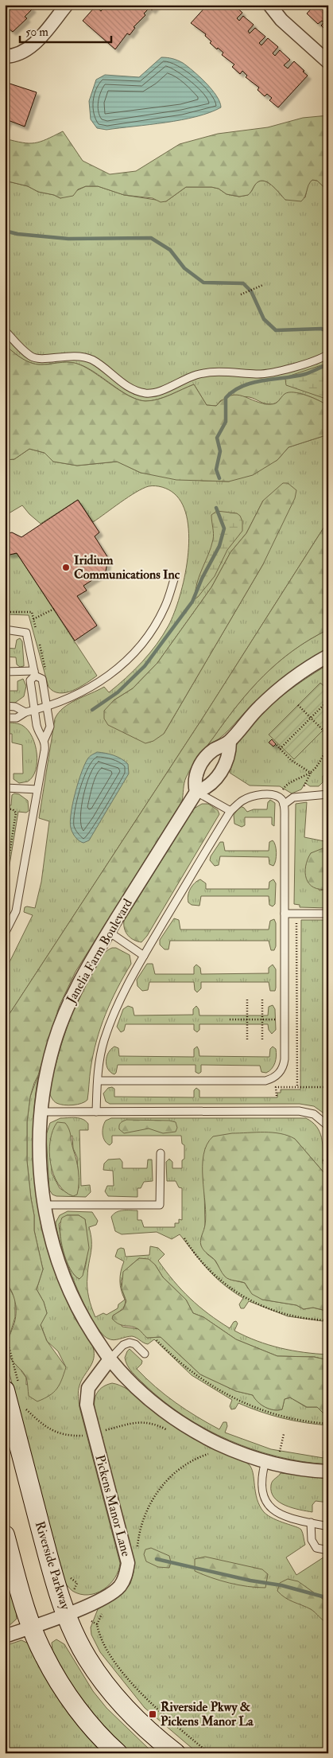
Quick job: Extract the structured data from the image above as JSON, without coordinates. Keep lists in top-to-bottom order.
{
  "streets": {
    "main road": ["Riverside Parkway"],
    "street": ["Janelia Farm Boulevard", "Pickens Manor Lane"]
  },
  "crossings": [
    ["Janelia Farm Boulevard", "Pickens Manor Lane"],
    ["Pickens Manor Lane", "Riverside Parkway"]
  ],
  "places": {
    "other": ["Iridium Communications Inc"],
    "transit": ["Riverside Pkwy & Pickens Manor La"]
  },
  "scale_bar": "50 m"
}
